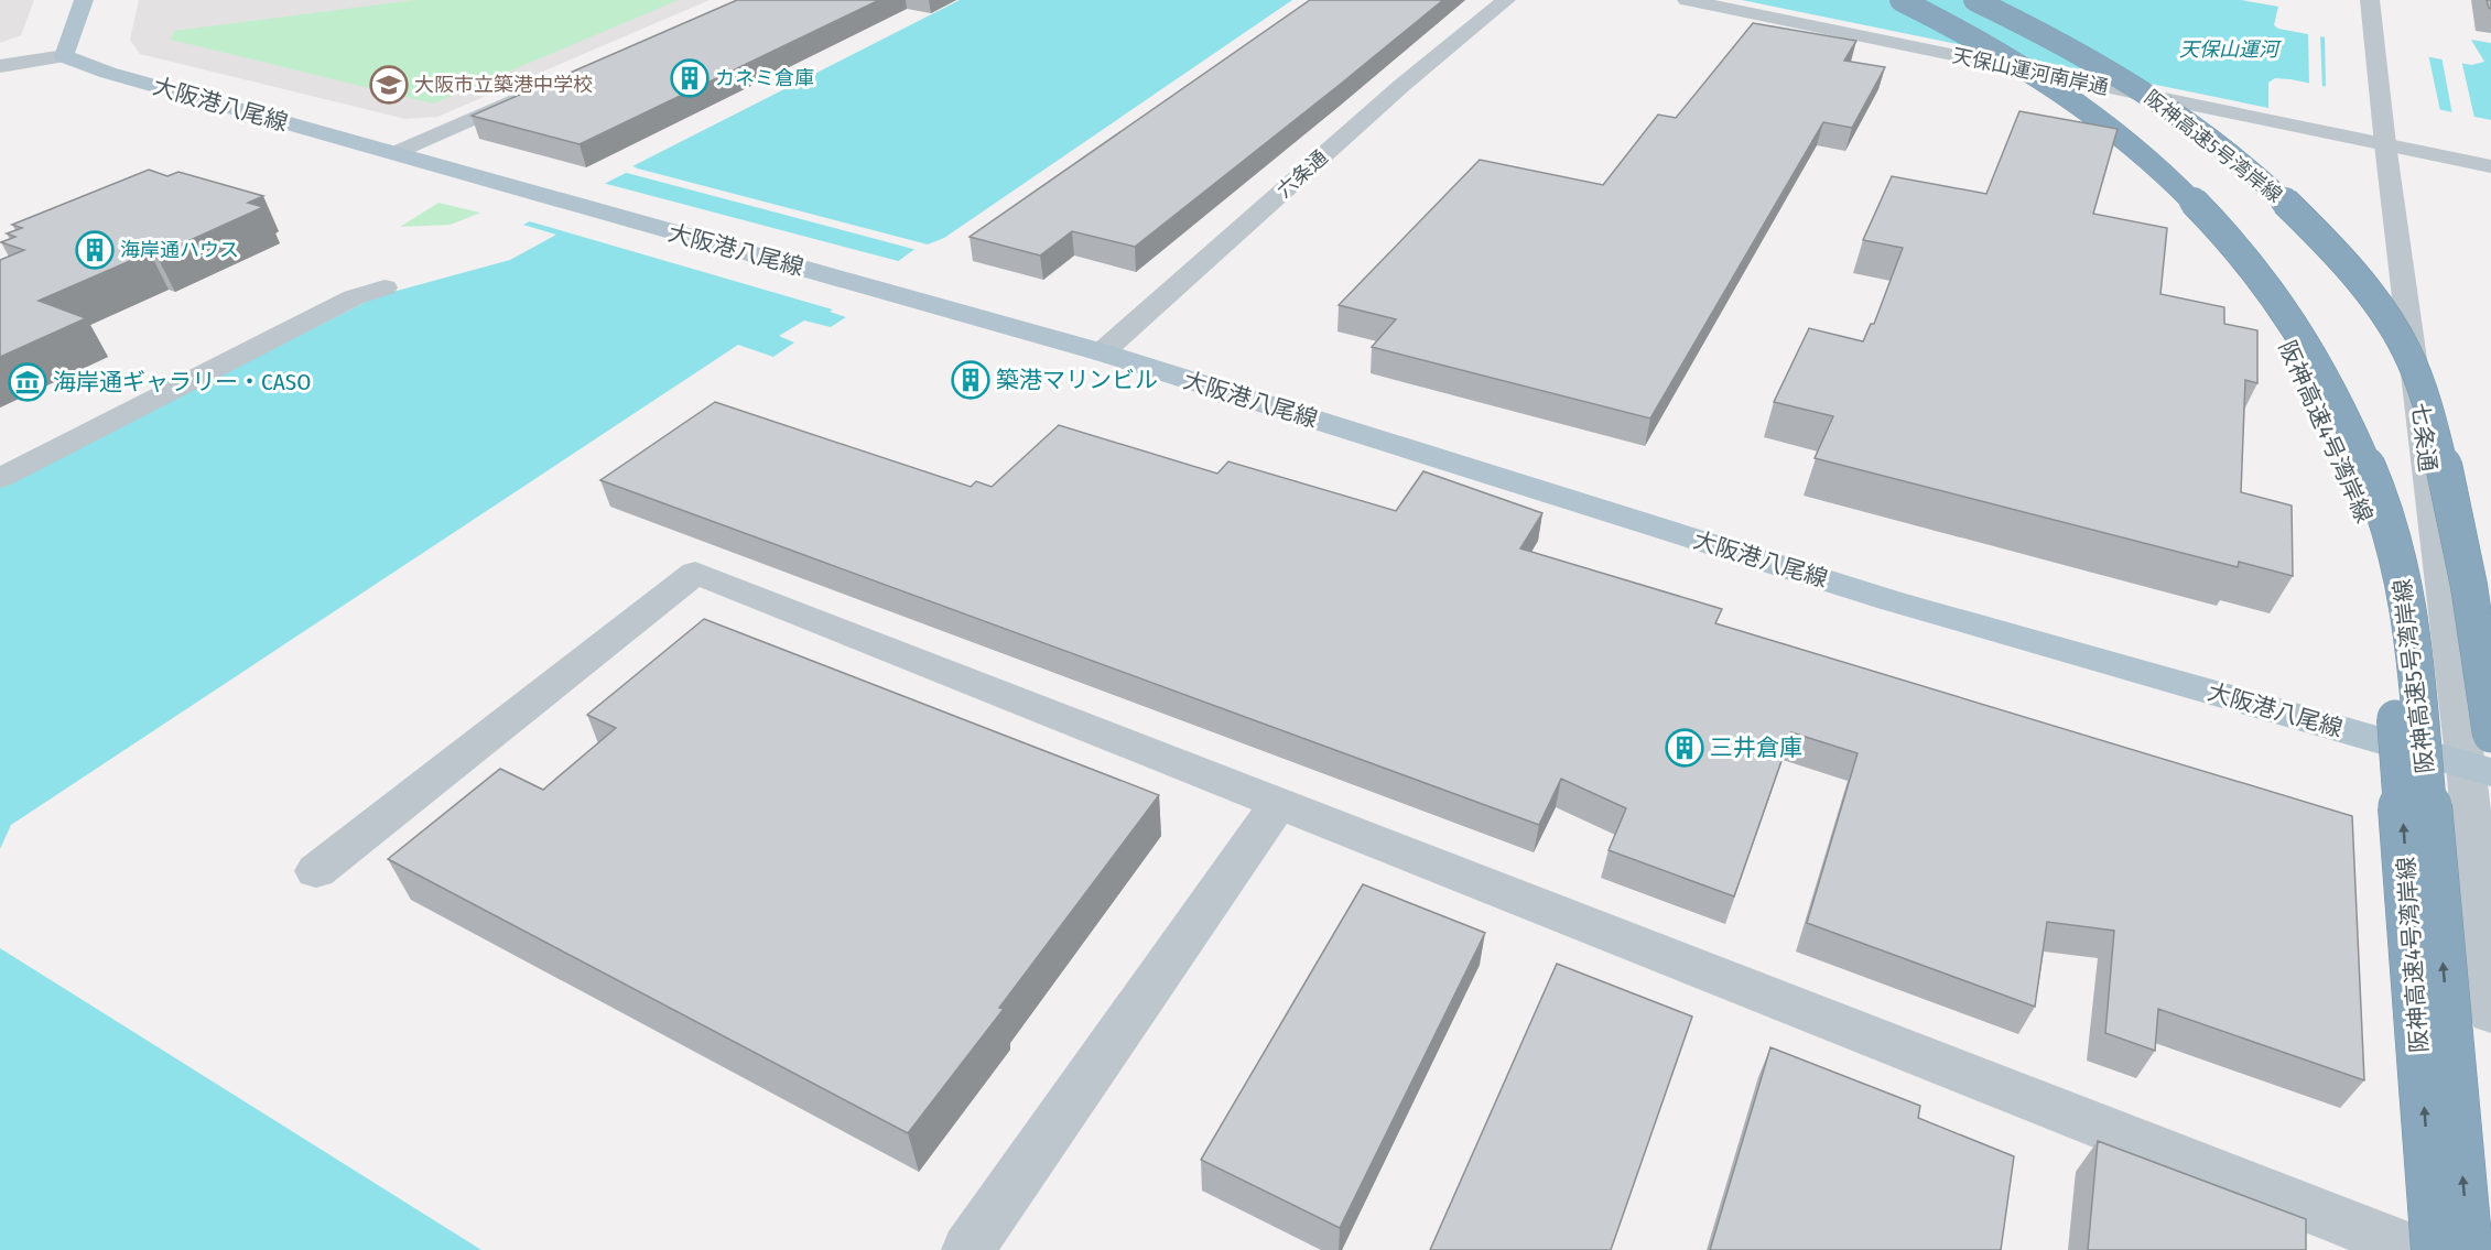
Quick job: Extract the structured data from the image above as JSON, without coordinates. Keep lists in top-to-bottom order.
{
  "streets": {
    "highway": ["阪神高速5号湾岸線", "阪神高速4号湾岸線"],
    "main road": ["大阪港八尾線"],
    "street": ["天保山運河南岸通", "六条通", "七条通"]
  },
  "crossings": [
    ["天保山運河南岸通", "七条通"],
    ["大阪港八尾線", "阪神高速5号湾岸線"],
    ["大阪港八尾線", "六条通"],
    ["大阪港八尾線", "七条通"],
    ["阪神高速5号湾岸線", "七条通"]
  ],
  "water": ["天保山運河"],
  "places": {
    "building": [
      "カネミ倉庫",
      "海岸通ハウス",
      "築港マリンビル",
      "三井倉庫"
    ],
    "school or university": ["大阪市立築港中学校"],
    "museum": ["海岸通ギャラリー・CASO"]
  }
}
